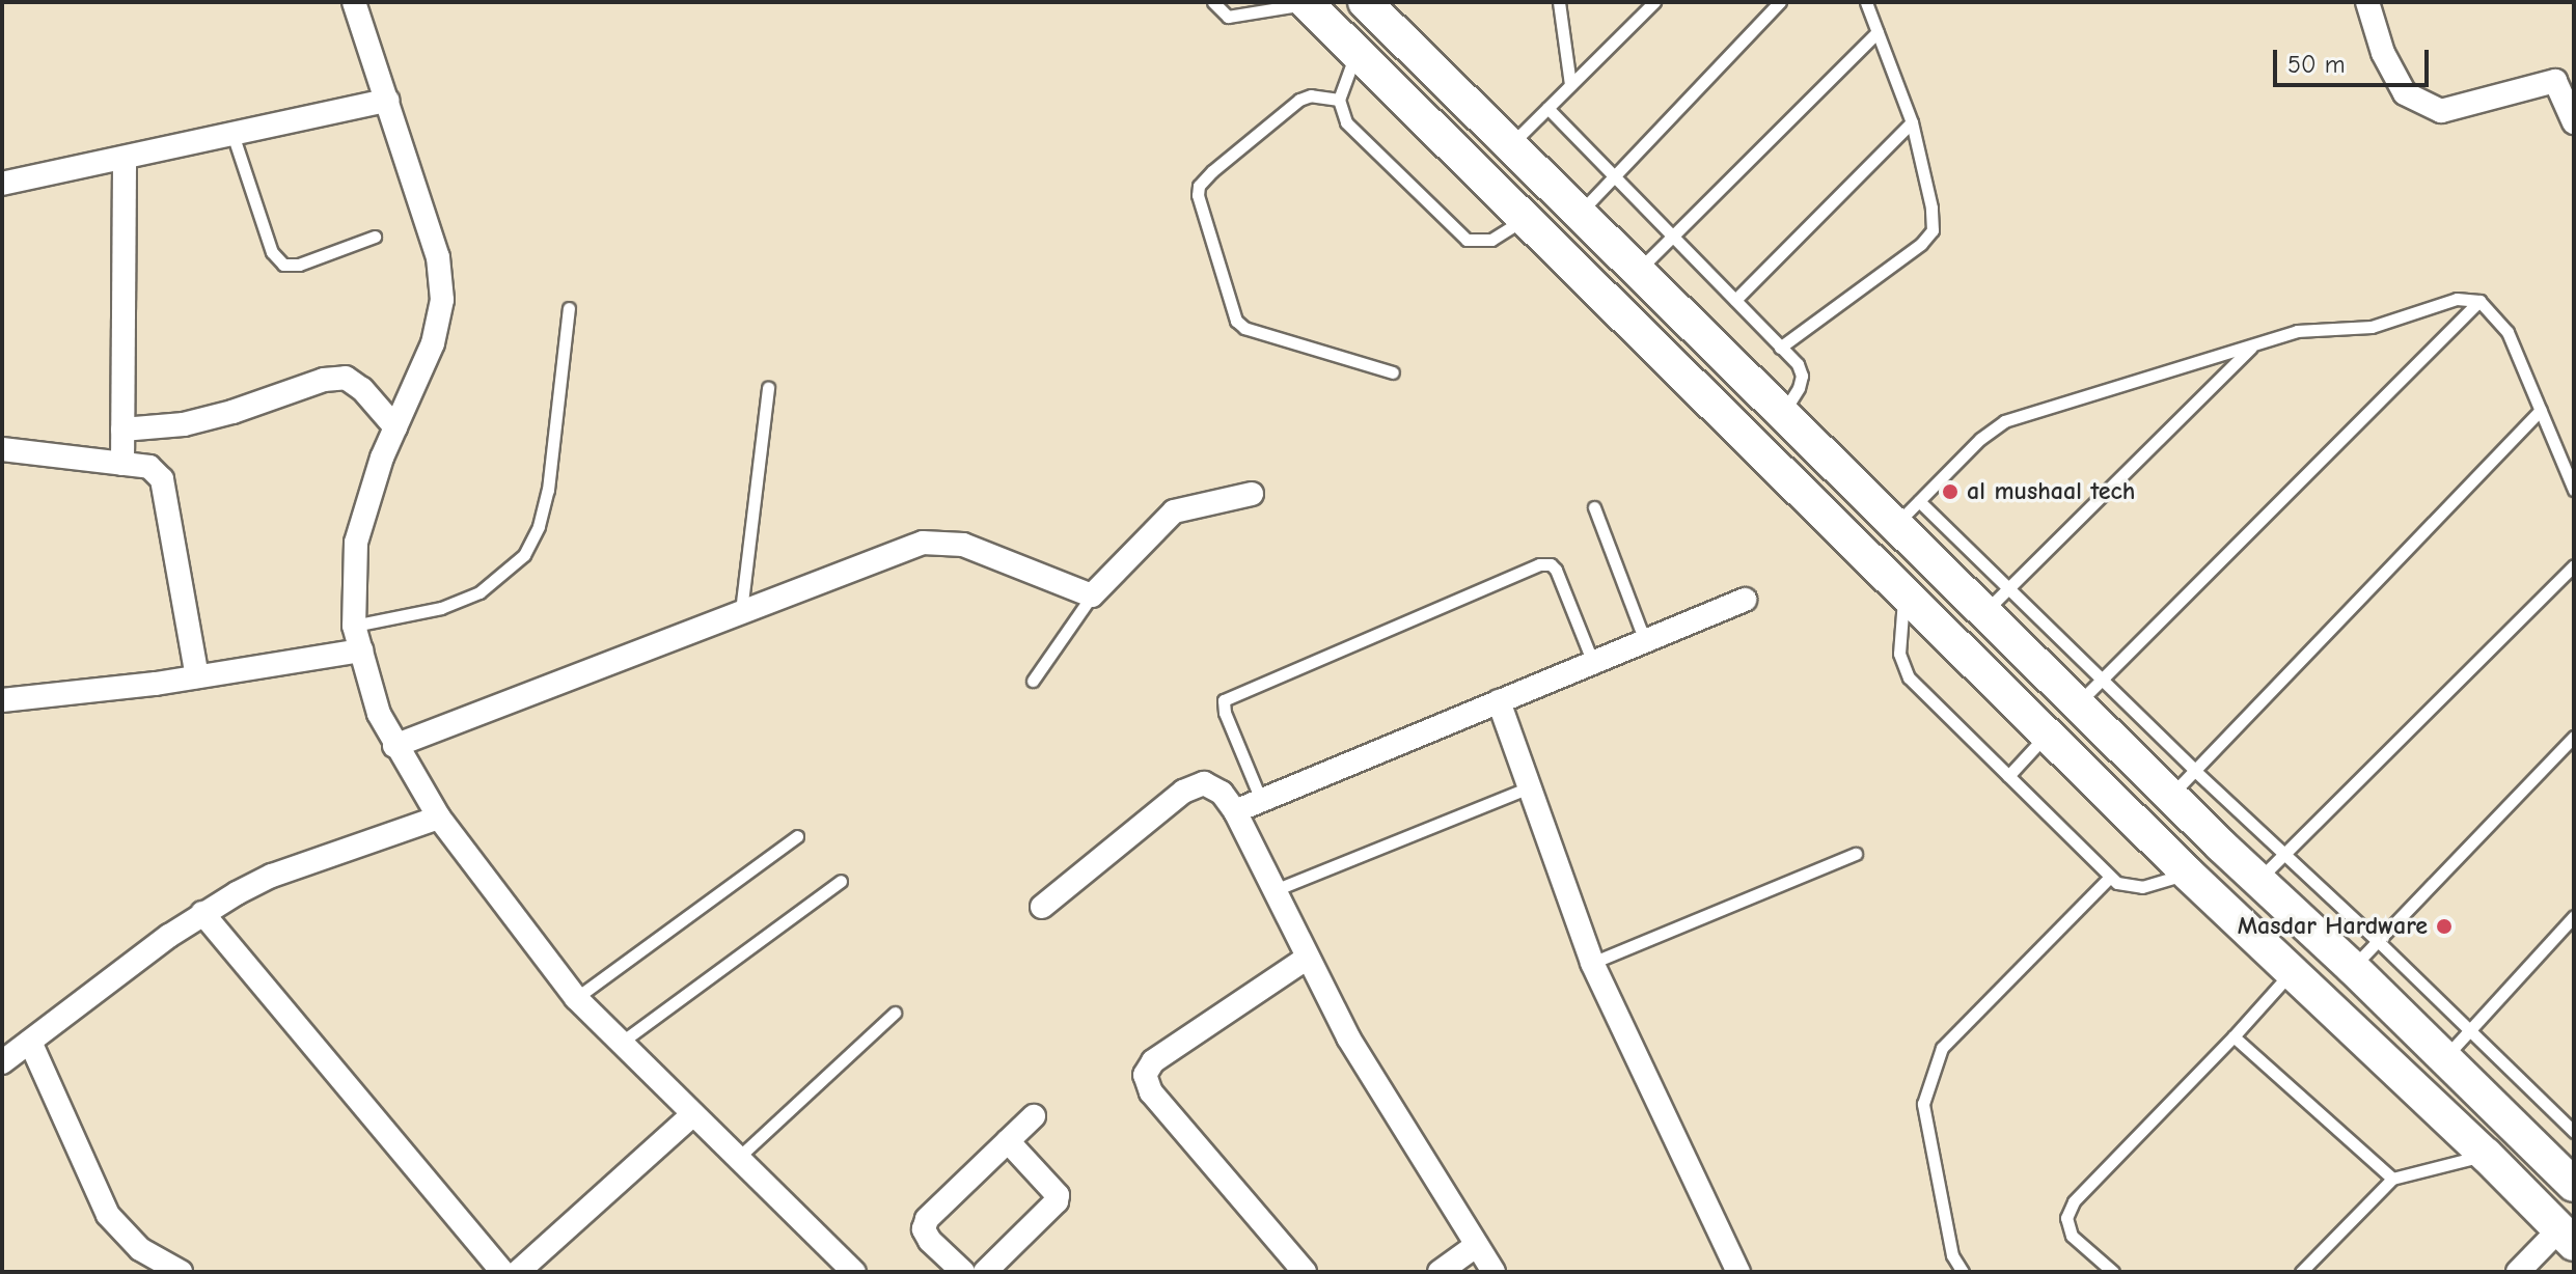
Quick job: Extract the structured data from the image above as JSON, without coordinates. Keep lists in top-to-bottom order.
{
  "places": ["al mushaal tech", "Masdar Hardware"],
  "scale_bar": "50 m"
}
